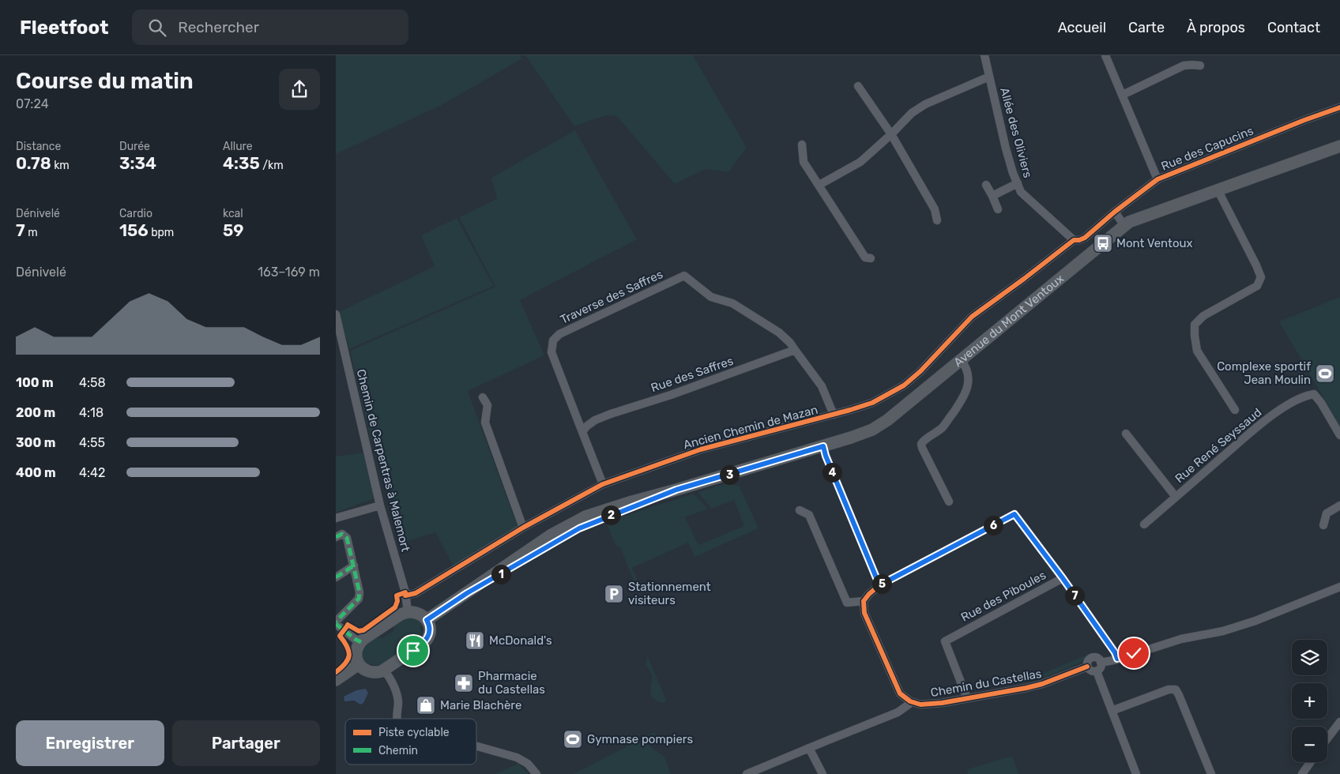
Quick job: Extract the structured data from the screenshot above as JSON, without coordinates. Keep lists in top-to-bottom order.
{
  "streets": {
    "main road": ["Avenue du Mont Ventoux"],
    "street": [
      "Allée des Oliviers",
      "Rue des Capucins",
      "Traverse des Saffres",
      "Rue des Saffres",
      "Ancien Chemin de Mazan",
      "Rue René Seyssaud",
      "Chemin de Carpentras à Malemort",
      "Rue des Piboules",
      "Chemin du Castellas"
    ]
  },
  "crossings": [
    ["Allée des Oliviers", "Rue des Capucins"],
    ["Allée des Oliviers", "Ancien Chemin de Mazan"],
    ["Rue des Capucins", "Ancien Chemin de Mazan"],
    ["Traverse des Saffres", "Rue des Saffres"],
    ["Ancien Chemin de Mazan", "Chemin de Carpentras à Malemort"],
    ["Rue des Piboules", "Chemin du Castellas"]
  ],
  "places": {
    "bus stop": ["Mont Ventoux"],
    "sports": ["Complexe sportif Jean Moulin", "Gymnase pompiers"],
    "parking": ["Stationnement visiteurs"],
    "restaurant": ["McDonald's"],
    "pharmacy": ["Pharmacie du Castellas"],
    "shop": ["Marie Blachère"]
  },
  "legend": ["Piste cyclable", "Chemin"],
  "page": {
    "header": "Fleetfoot",
    "search": "Rechercher",
    "nav": [
      "Accueil",
      "Carte",
      "À propos",
      "Contact"
    ],
    "heading": ["Course du matin", "07:24"],
    "stats": [
      ["Distance", "0.78 km"],
      ["Durée", "3:34"],
      ["Allure", "4:35 /km"],
      ["Dénivelé", "7 m"],
      ["Cardio", "156 bpm"],
      ["kcal", "59"]
    ],
    "chart": ["Dénivelé", "163–169 m"],
    "list": [
      {
        "name": "100 m",
        "note": "4:58"
      },
      {
        "name": "200 m",
        "note": "4:18"
      },
      {
        "name": "300 m",
        "note": "4:55"
      },
      {
        "name": "400 m",
        "note": "4:42"
      }
    ],
    "pins": [
      "4",
      "3",
      "2",
      "6",
      "1",
      "5",
      "7"
    ],
    "map_buttons": ["+", "−"],
    "buttons": ["Enregistrer", "Partager"]
  }
}
